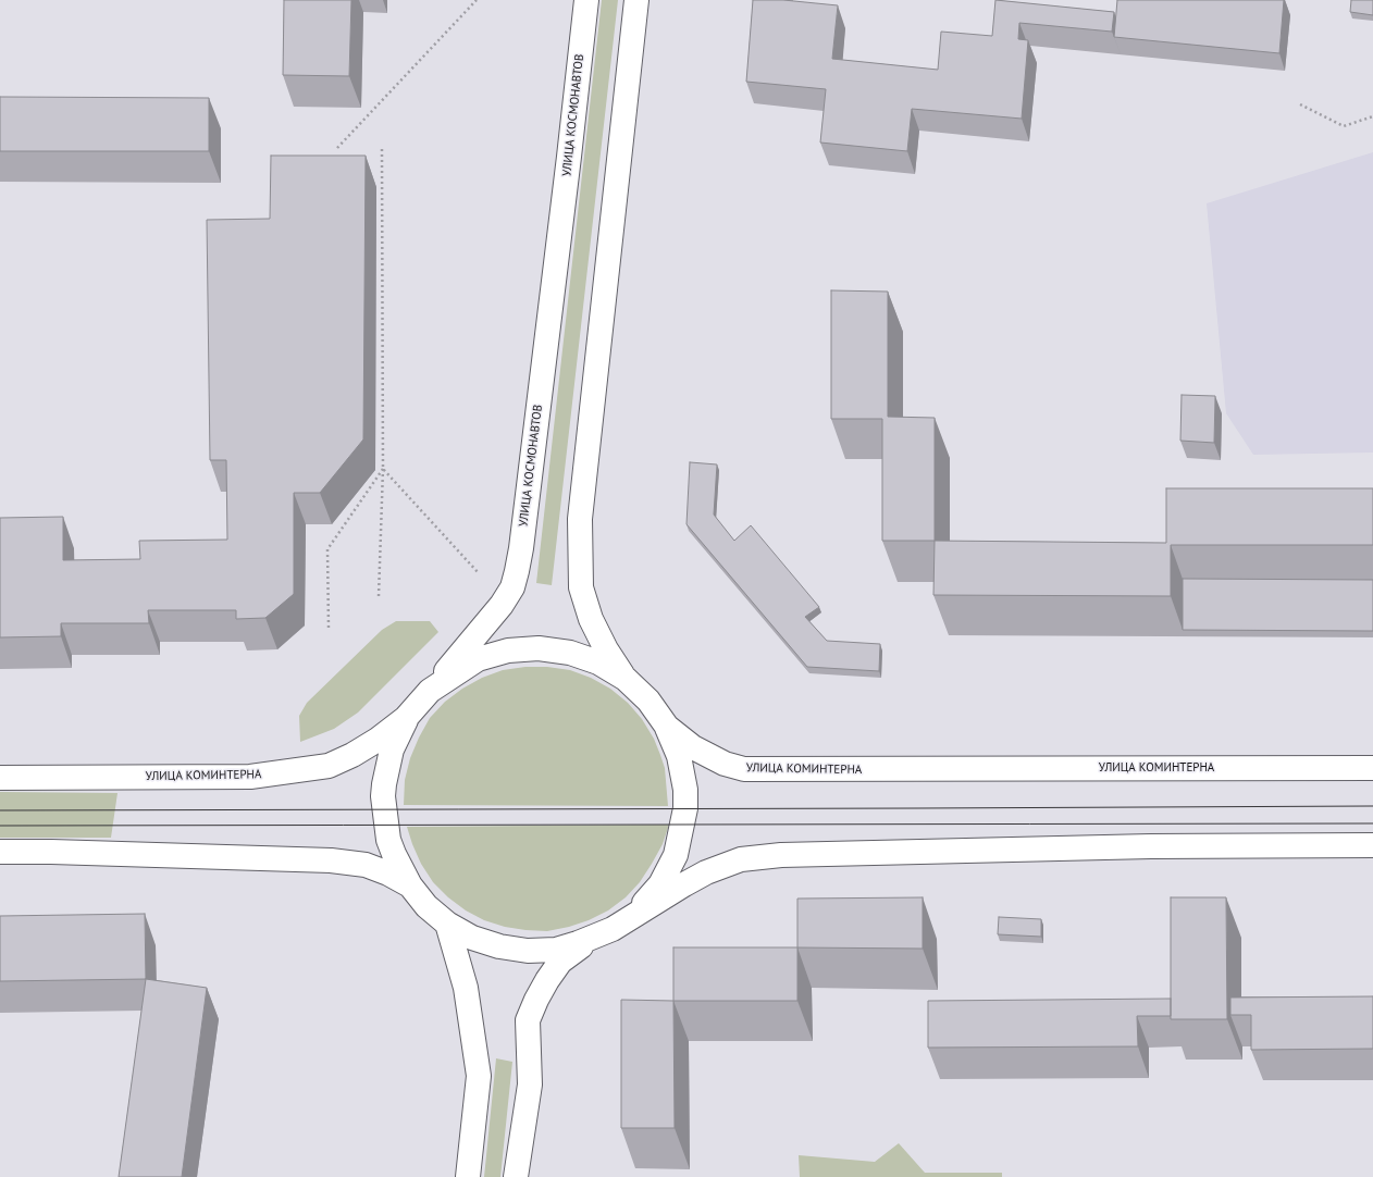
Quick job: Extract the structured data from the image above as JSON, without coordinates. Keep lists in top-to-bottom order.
{
  "streets": {
    "street": ["УЛИЦА КОСМОНАВТОВ", "УЛИЦА КОМИНТЕРНА"]
  },
  "crossings": [
    ["УЛИЦА КОСМОНАВТОВ", "УЛИЦА КОМИНТЕРНА"]
  ]
}
